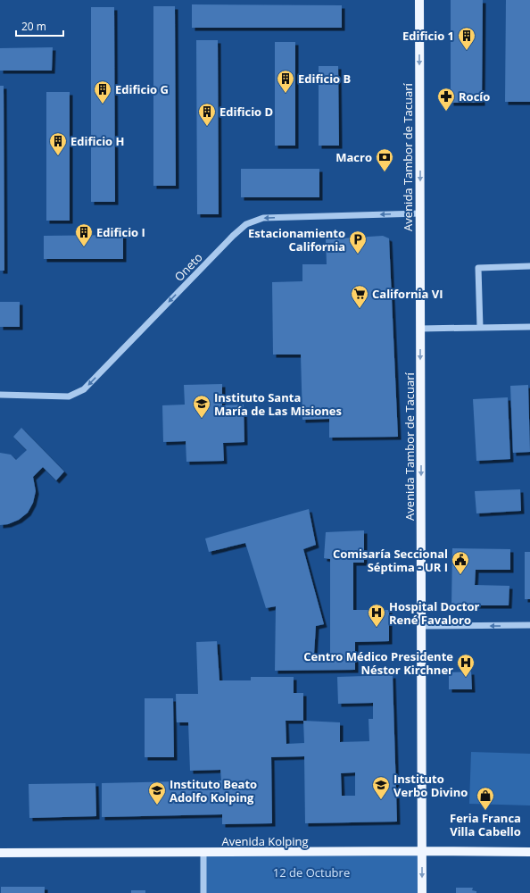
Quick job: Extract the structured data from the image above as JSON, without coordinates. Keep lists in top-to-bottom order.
{
  "streets": {
    "main road": ["Avenida Tambor de Tacuarí", "Avenida Kolping"],
    "street": ["Oneto"]
  },
  "crossings": [
    ["Avenida Tambor de Tacuarí", "Oneto"],
    ["Avenida Tambor de Tacuarí", "Avenida Kolping"]
  ],
  "one_way": ["Avenida Tambor de Tacuarí", "Oneto"],
  "parks": ["12 de Octubre"],
  "places": {
    "building": [
      "Edificio 1",
      "Edificio B",
      "Edificio G",
      "Edificio D",
      "Edificio H",
      "Edificio I"
    ],
    "pharmacy": ["Rocío"],
    "bank": ["Macro"],
    "parking": ["Estacionamiento California"],
    "supermarket": ["California VI"],
    "school or university": ["Instituto Santa María de Las Misiones", "Instituto Verbo Divino", "Instituto Beato Adolfo Kolping"],
    "public building": ["Comisaría Seccional Séptima - UR I"],
    "hospital": ["Hospital Doctor René Favaloro", "Centro Médico Presidente Néstor Kirchner"],
    "shop": ["Feria Franca Villa Cabello"]
  },
  "scale_bar": "20 m"
}
